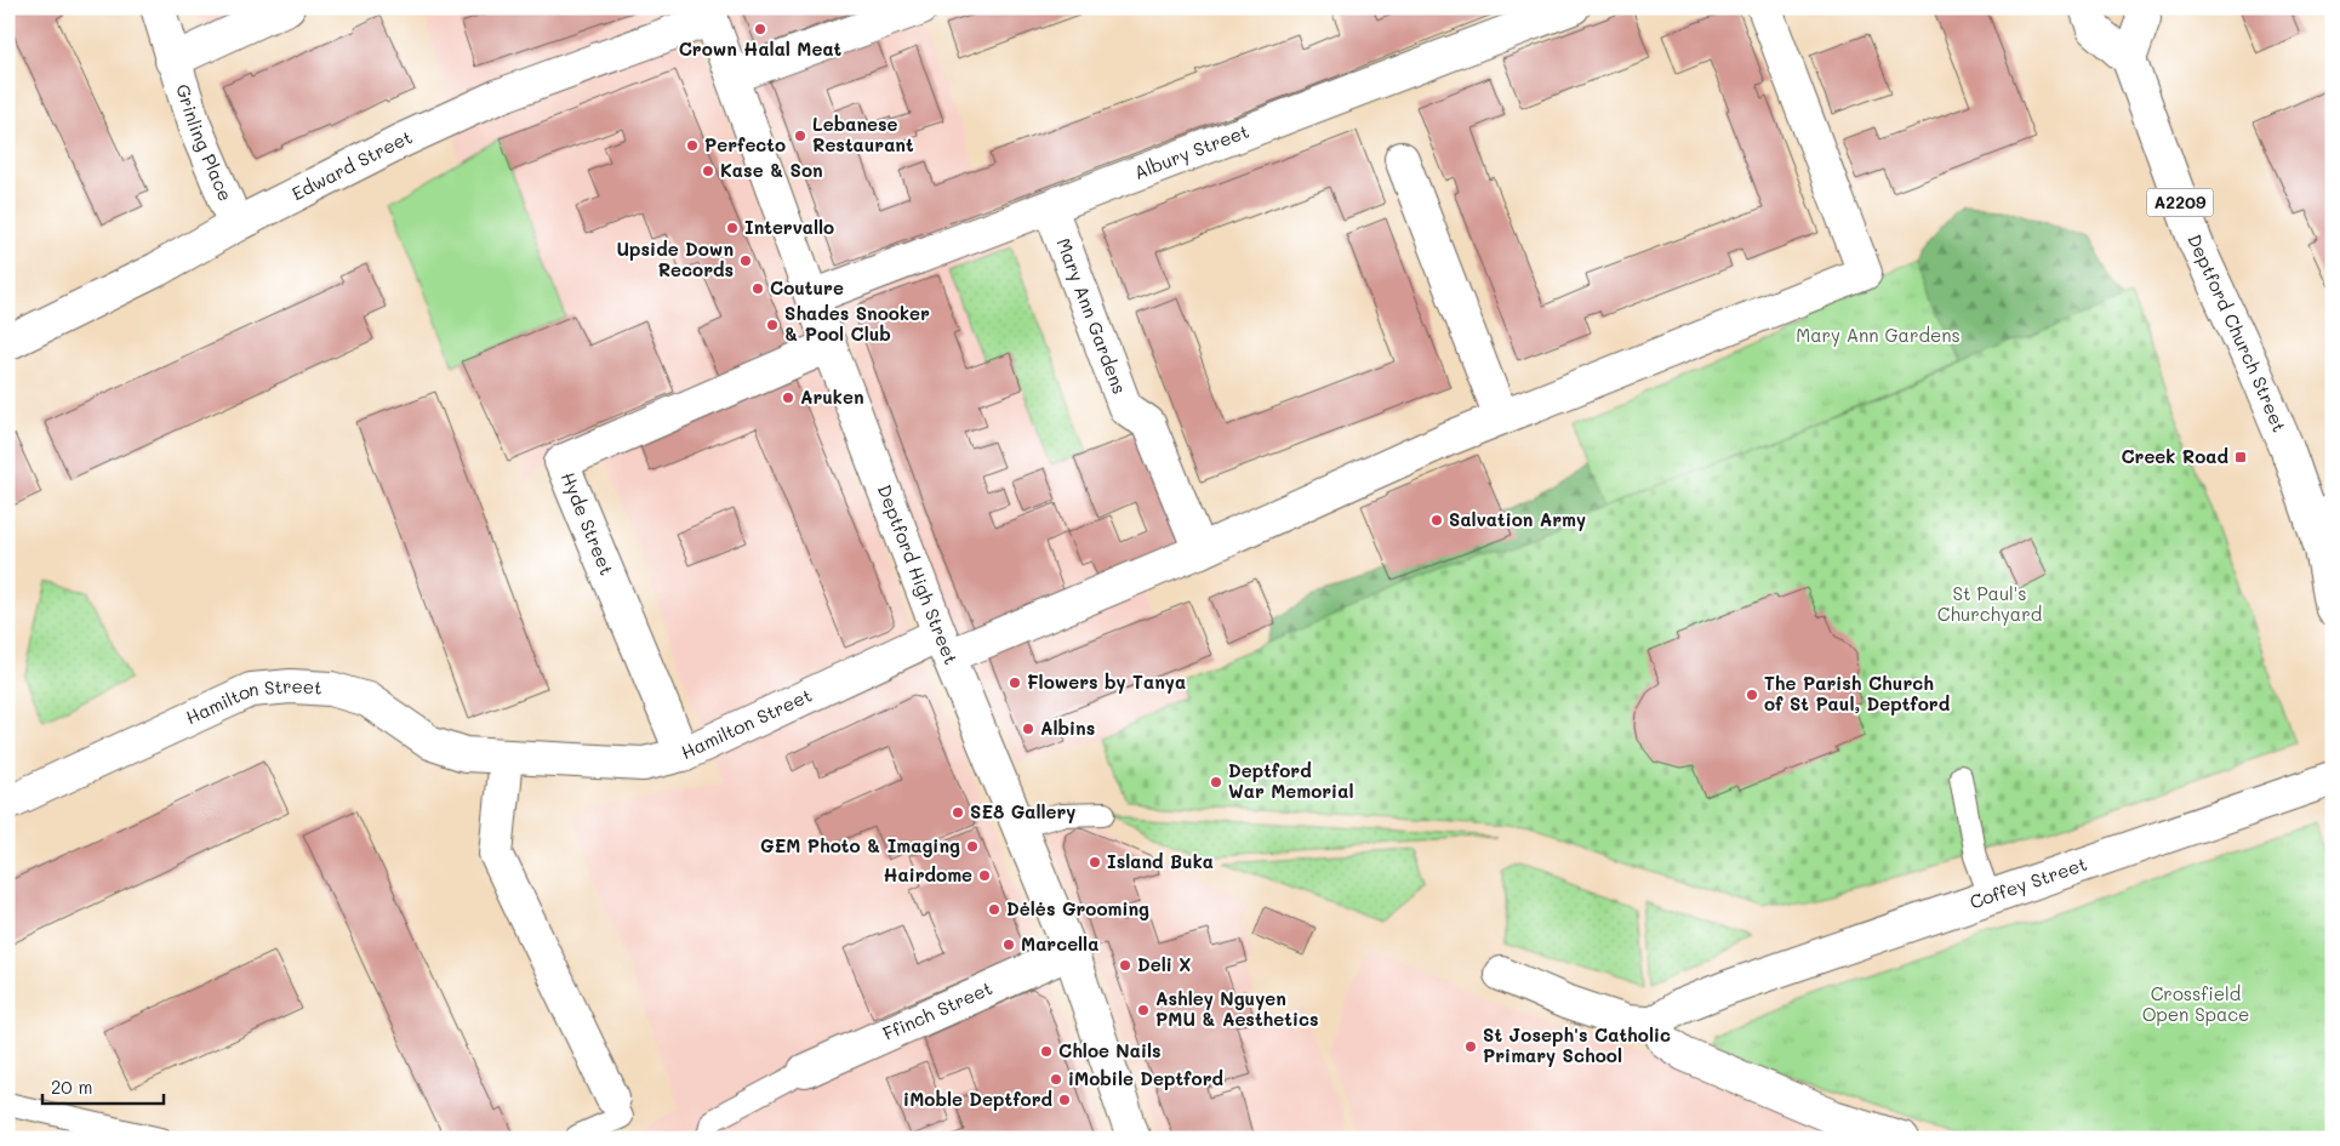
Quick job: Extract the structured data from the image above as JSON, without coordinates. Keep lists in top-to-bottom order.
{
  "streets": {
    "street": [
      "Grinling Place",
      "Albury Street",
      "Edward Street",
      "A2209",
      "Mary Ann Gardens",
      "Deptford Church Street",
      "Hyde Street",
      "Deptford High Street",
      "Hamilton Street",
      "Coffey Street",
      "Ffinch Street"
    ]
  },
  "crossings": [
    ["Grinling Place", "Edward Street"],
    ["Albury Street", "Mary Ann Gardens"],
    ["Albury Street", "Deptford High Street"],
    ["Edward Street", "Deptford High Street"],
    ["Hyde Street", "Deptford High Street"],
    ["Hyde Street", "Hamilton Street"],
    ["Deptford High Street", "Hamilton Street"],
    ["Deptford High Street", "Ffinch Street"]
  ],
  "parks": ["Mary Ann Gardens", "St Paul's Churchyard", "Crossfield Open Space"],
  "places": {
    "other": [
      "Crown Halal Meat",
      "Lebanese Restaurant",
      "Perfecto",
      "Kase & Son",
      "Intervallo",
      "Upside Down Records",
      "Couture",
      "Shades Snooker & Pool Club",
      "Aruken",
      "Salvation Army",
      "Flowers by Tanya",
      "The Parish Church of St Paul, Deptford",
      "Albins",
      "Deptford War Memorial",
      "SE8 Gallery",
      "GEM Photo & Imaging",
      "Island Buka",
      "Hairdome",
      "Dėlės Grooming",
      "Marcella",
      "Deli X",
      "Ashley Nguyen PMU & Aesthetics",
      "St Joseph's Catholic Primary School",
      "Chloe Nails",
      "iMobile Deptford",
      "iMoble Deptford"
    ],
    "transit": ["Creek Road"]
  },
  "scale_bar": "20 m"
}
